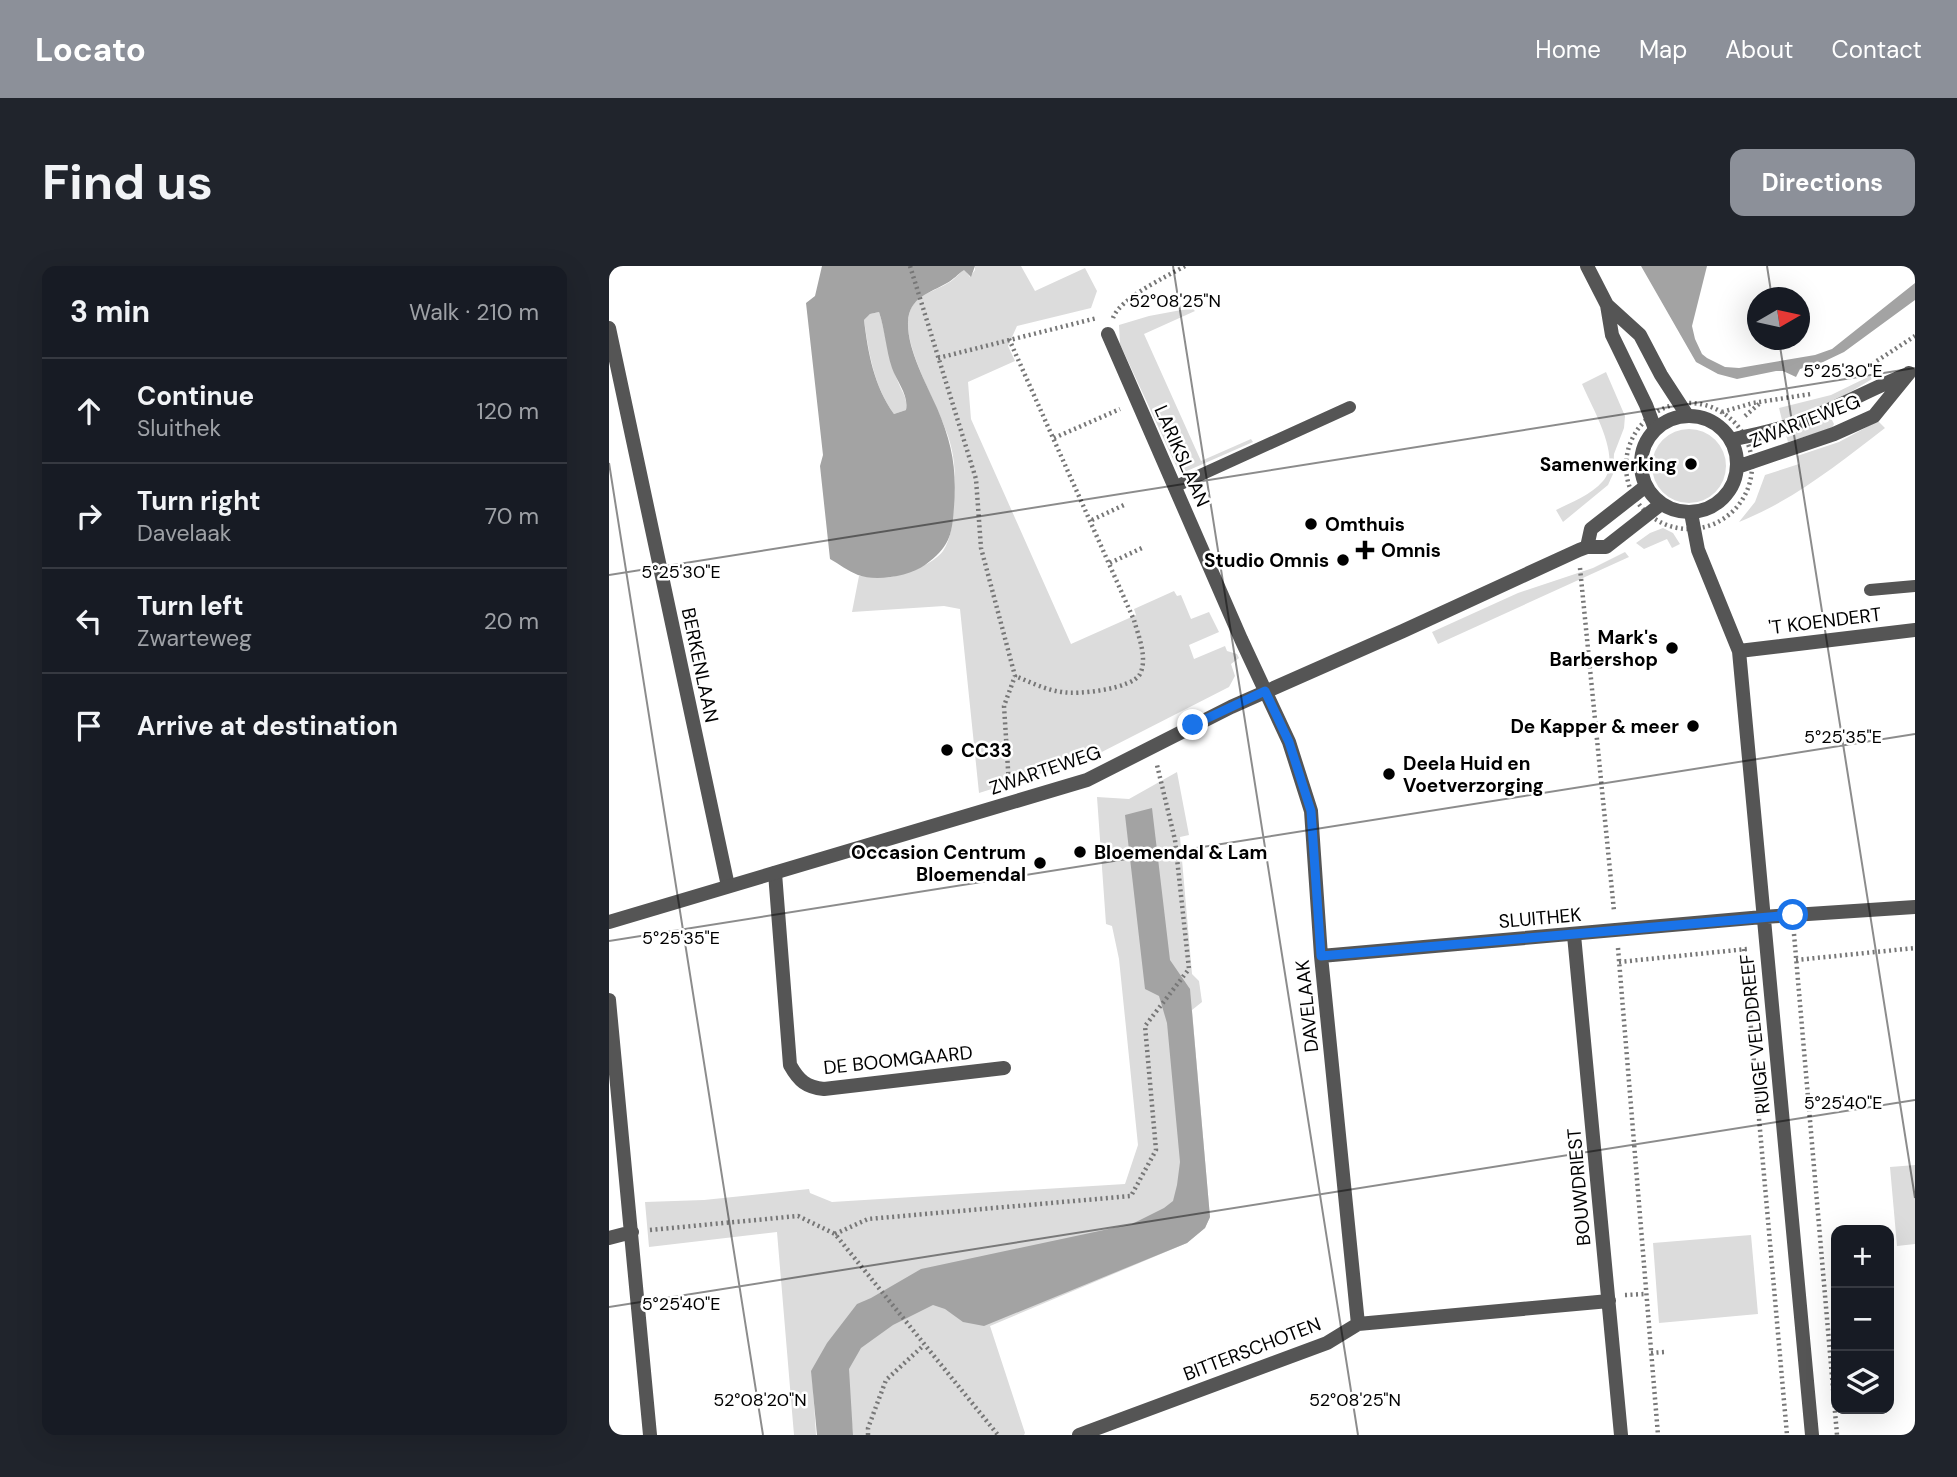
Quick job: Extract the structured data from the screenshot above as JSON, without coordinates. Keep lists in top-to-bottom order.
{
  "streets": {
    "street": [
      "ZWARTEWEG",
      "LARIKSLAAN",
      "'T KOENDERT",
      "BERKENLAAN",
      "SLUITHEK",
      "DAVELAAK",
      "RUIGE VELDDREEF",
      "DE BOOMGAARD",
      "BOUWDRIEST",
      "BITTERSCHOTEN"
    ]
  },
  "crossings": [
    ["ZWARTEWEG", "LARIKSLAAN"],
    ["ZWARTEWEG", "BERKENLAAN"],
    ["ZWARTEWEG", "DAVELAAK"],
    ["ZWARTEWEG", "RUIGE VELDDREEF"],
    ["ZWARTEWEG", "DE BOOMGAARD"],
    ["LARIKSLAAN", "DAVELAAK"],
    ["'T KOENDERT", "RUIGE VELDDREEF"],
    ["SLUITHEK", "DAVELAAK"],
    ["SLUITHEK", "RUIGE VELDDREEF"],
    ["SLUITHEK", "BOUWDRIEST"],
    ["DAVELAAK", "BITTERSCHOTEN"],
    ["BOUWDRIEST", "BITTERSCHOTEN"]
  ],
  "places": {
    "other": [
      "Samenwerking",
      "Omthuis",
      "Studio Omnis",
      "Mark's Barbershop",
      "De Kapper & meer",
      "CC33",
      "Deela Huid en Voetverzorging",
      "Bloemendal & Lam",
      "Occasion Centrum Bloemendal"
    ],
    "health": ["Omnis"]
  },
  "north": "right",
  "page": {
    "header": "Locato",
    "nav": [
      "Home",
      "Map",
      "About",
      "Contact"
    ],
    "buttons": "Directions",
    "title": "Find us",
    "heading": ["3 min", "Walk · 210 m"],
    "list": [
      ["Continue", "Sluithek", "120 m"],
      ["Turn right", "Davelaak", "70 m"],
      ["Turn left", "Zwarteweg", "20 m"],
      "Arrive at destination"
    ],
    "map_buttons": ["+", "−"]
  },
  "coordinates": [
    "52°08'25\"N",
    "5°25'30\"E",
    "5°25'35\"E",
    "5°25'40\"E",
    "52°08'20\"N"
  ]
}
